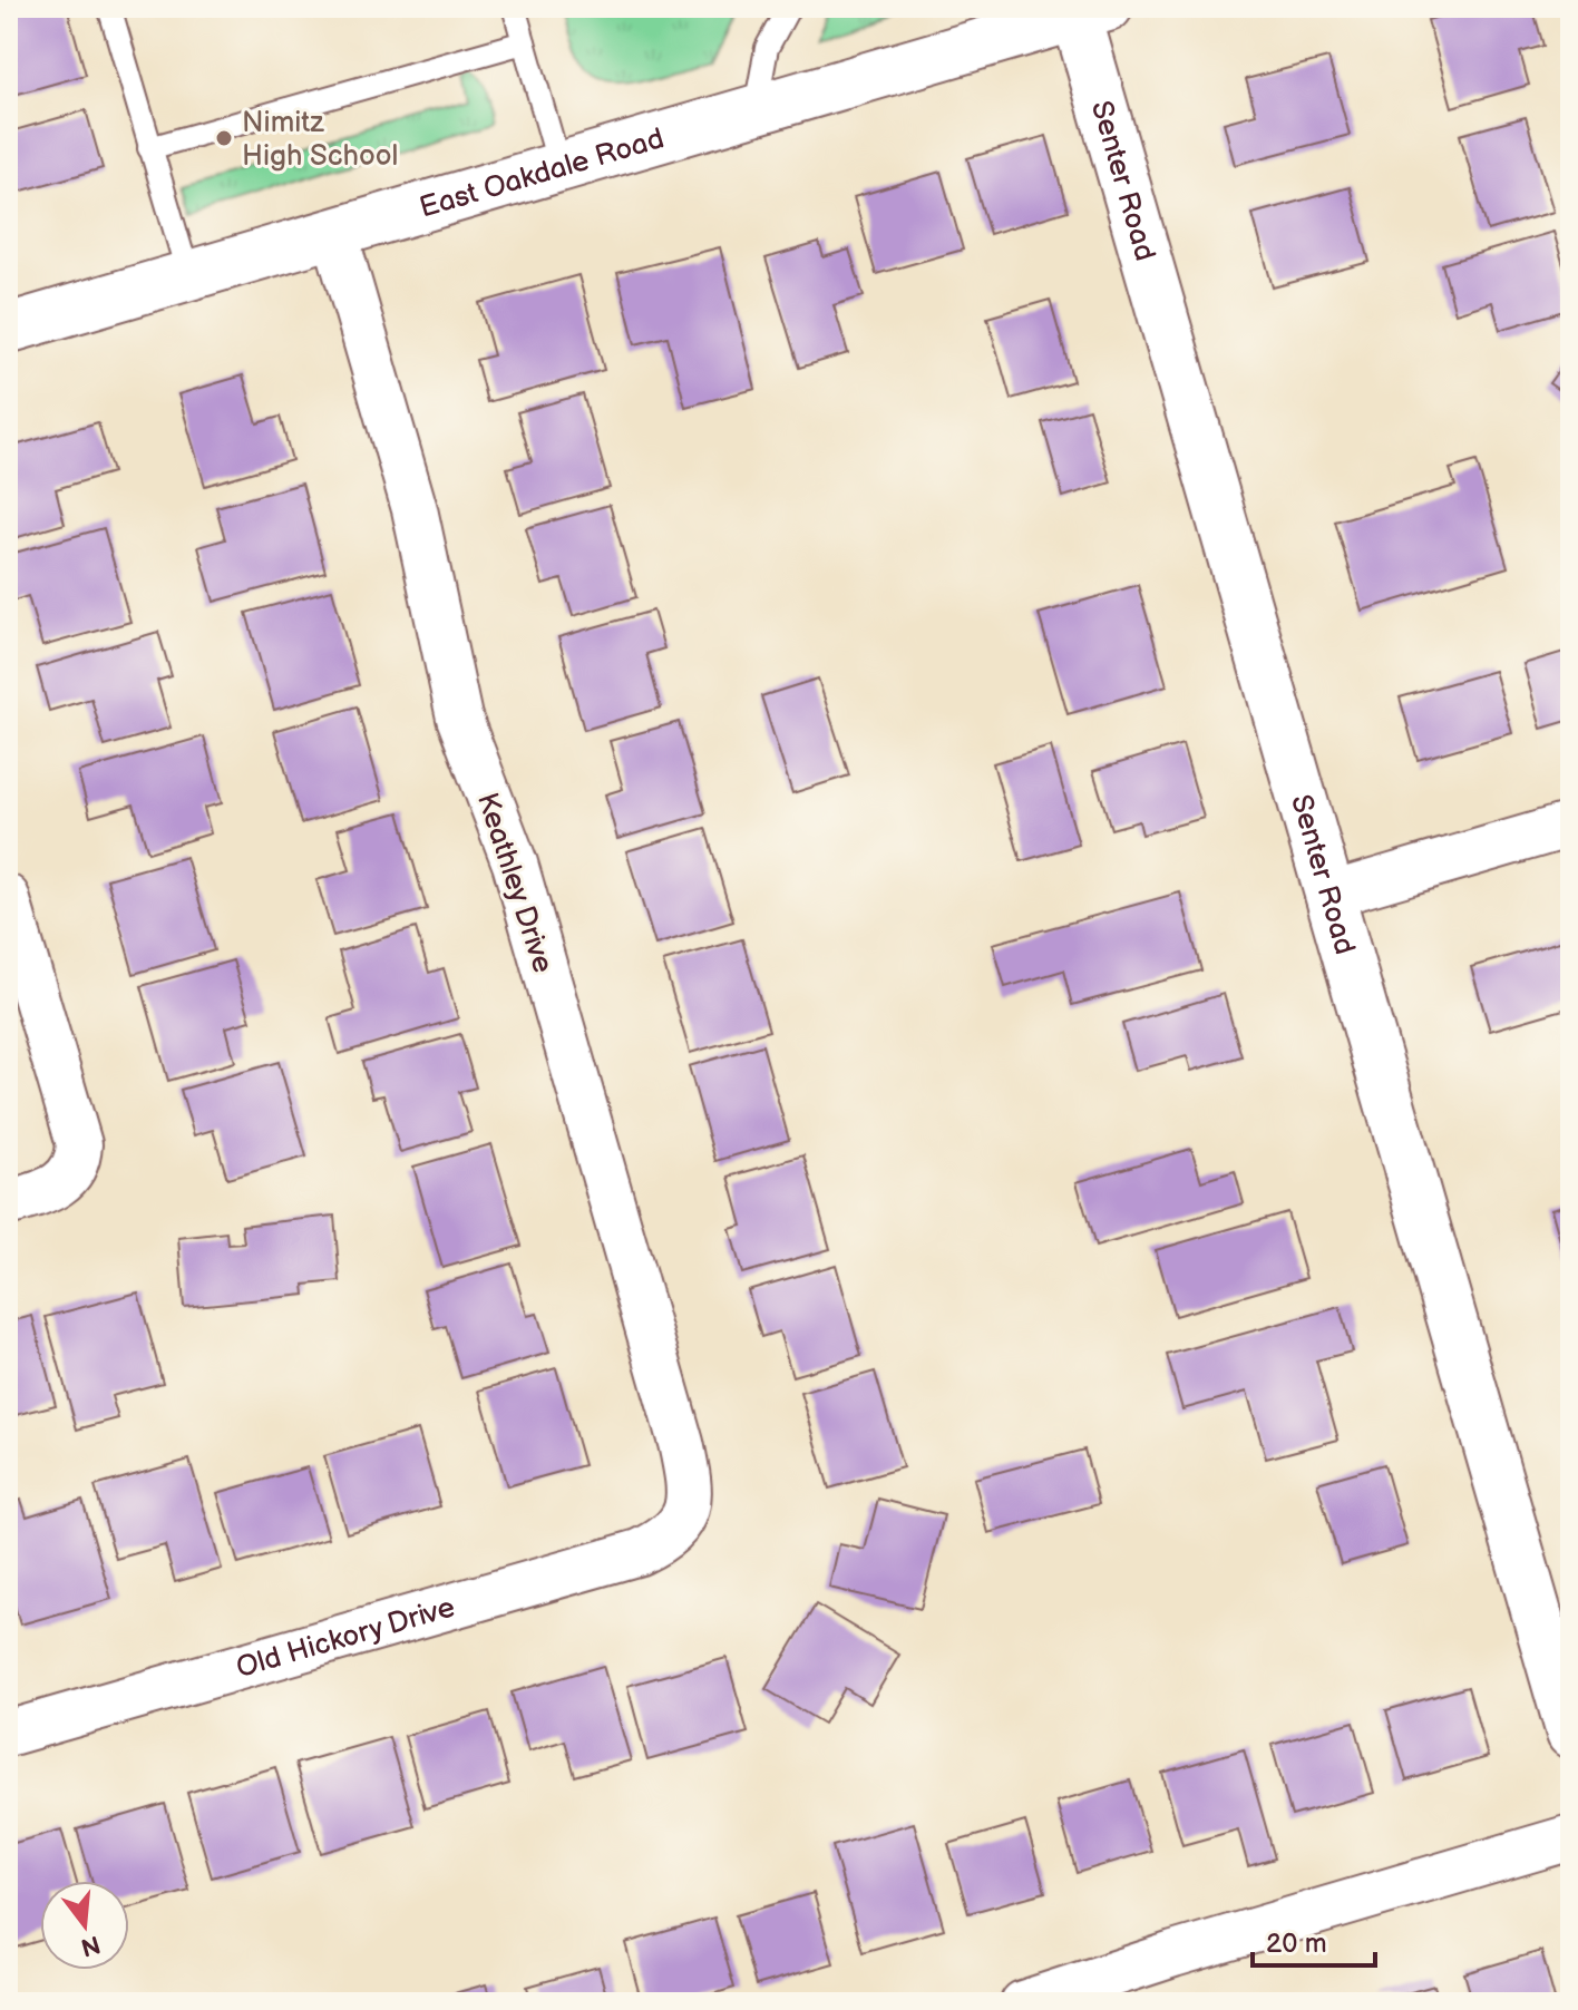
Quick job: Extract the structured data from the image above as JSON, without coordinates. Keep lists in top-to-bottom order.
{
  "streets": {
    "street": [
      "East Oakdale Road",
      "Senter Road",
      "Keathley Drive",
      "Old Hickory Drive"
    ]
  },
  "crossings": [
    ["East Oakdale Road", "Senter Road"],
    ["East Oakdale Road", "Keathley Drive"],
    ["Keathley Drive", "Old Hickory Drive"]
  ],
  "places": ["Nimitz High School"],
  "scale_bar": "20 m",
  "north": "bottom"
}
